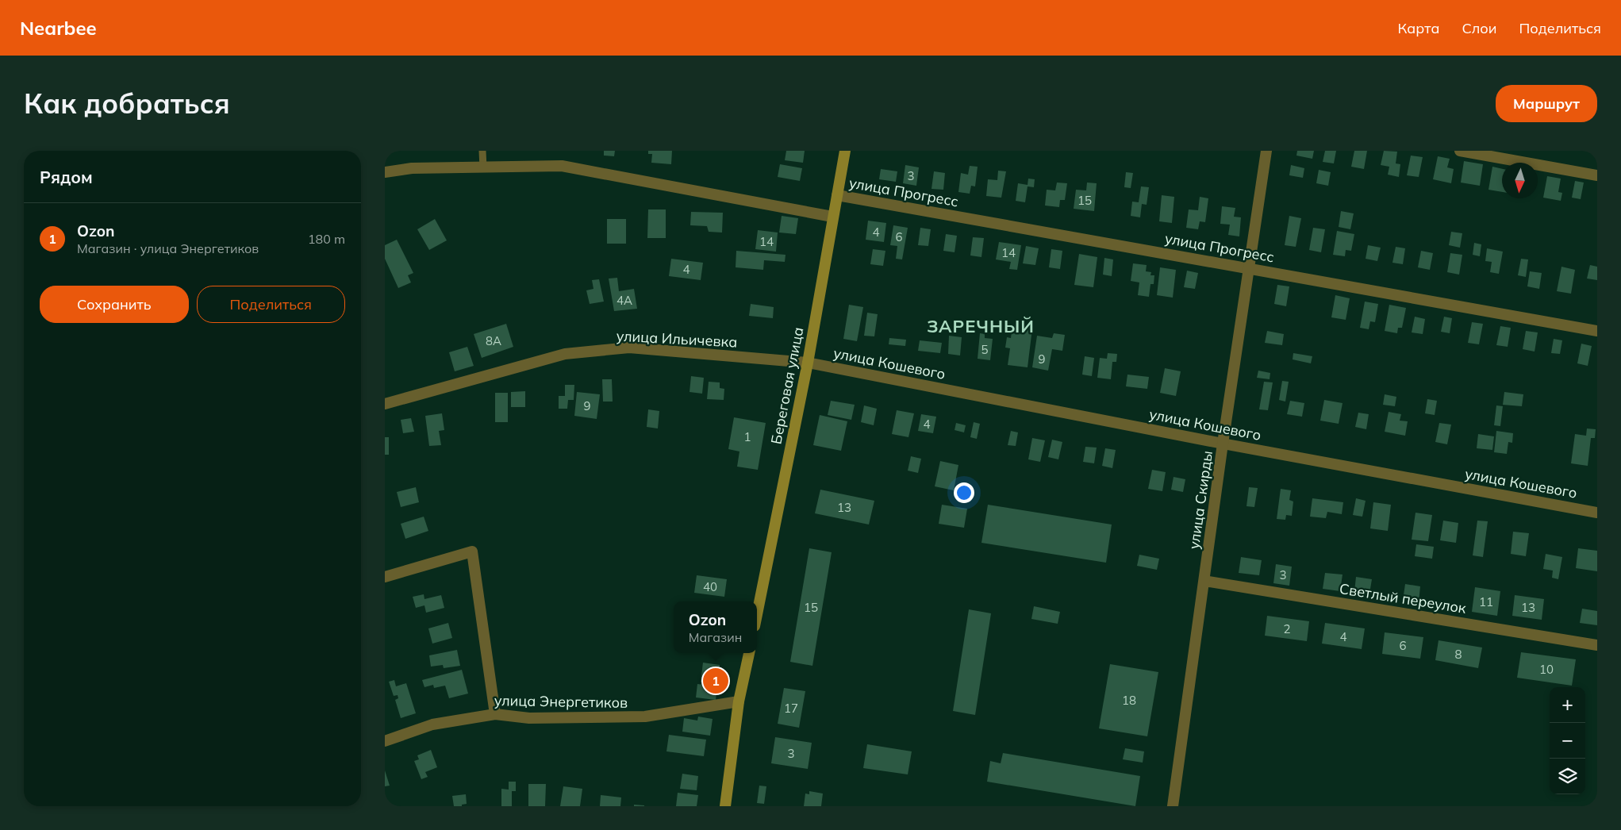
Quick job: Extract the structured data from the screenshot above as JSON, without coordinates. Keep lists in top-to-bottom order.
{
  "streets": {
    "main road": ["Береговая улица"],
    "street": [
      "улица Прогресс",
      "улица Ильичевка",
      "улица Кошевого",
      "улица Скирды",
      "Светлый переулок",
      "улица Энергетиков"
    ]
  },
  "crossings": [
    ["улица Прогресс", "Береговая улица"],
    ["улица Прогресс", "улица Скирды"],
    ["улица Ильичевка", "улица Кошевого"],
    ["улица Ильичевка", "Береговая улица"],
    ["улица Кошевого", "Береговая улица"],
    ["улица Кошевого", "улица Скирды"],
    ["улица Скирды", "Светлый переулок"]
  ],
  "districts": ["ЗАРЕЧНЫЙ"],
  "house_numbers": [
    "3",
    "15",
    "4",
    "6",
    "14",
    "14",
    "4",
    "4А",
    "8А",
    "5",
    "9",
    "9",
    "4",
    "1",
    "13",
    "3",
    "40",
    "11",
    "15",
    "13",
    "2",
    "4",
    "6",
    "8",
    "10",
    "18",
    "17",
    "3"
  ],
  "north": "bottom",
  "page": {
    "header": "Nearbee",
    "nav": ["Карта", "Слои", "Поделиться"],
    "buttons": [
      "Маршрут",
      ["Сохранить", "Поделиться"]
    ],
    "title": "Как добраться",
    "heading": "Рядом",
    "list": [
      {
        "mark": "1",
        "name": "Ozon",
        "note": "Магазин · улица Энергетиков",
        "value": "180 m"
      }
    ],
    "popup": ["Ozon", "Магазин"],
    "pins": "1",
    "map_buttons": ["+", "−"]
  }
}
